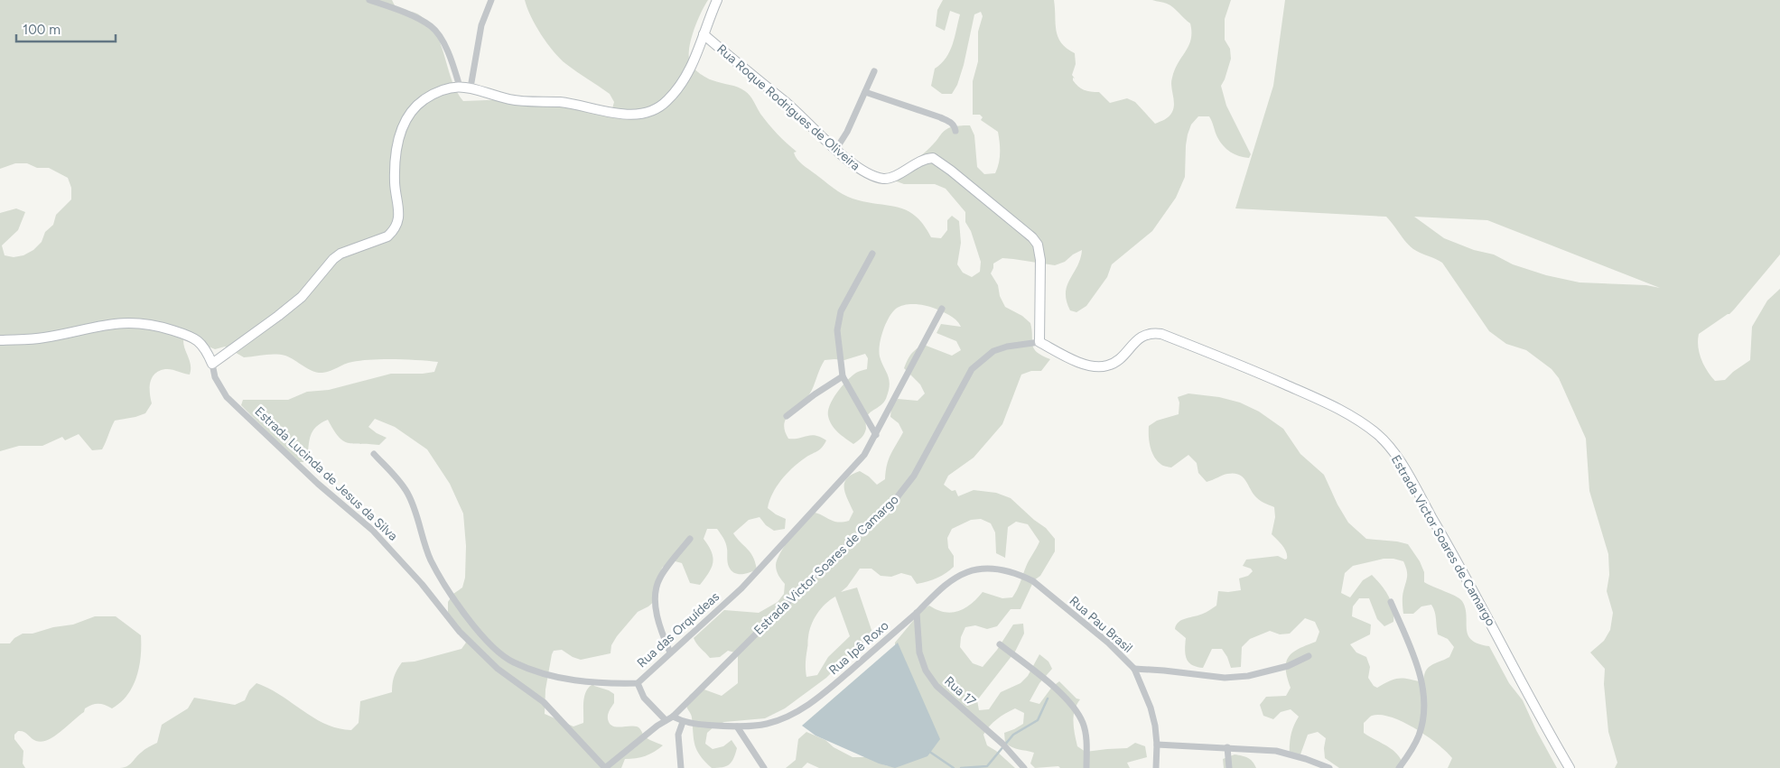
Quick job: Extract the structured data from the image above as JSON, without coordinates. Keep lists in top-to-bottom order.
{
  "streets": {
    "main road": ["Rua Roque Rodrigues de Oliveira", "Estrada Victor Soares de Camargo"],
    "street": [
      "Estrada Lucinda de Jesus da Silva",
      "Rua Pau Brasil",
      "Rua das Orquídeas",
      "Rua Ipê Roxo",
      "Rua 17"
    ]
  },
  "crossings": [
    ["Rua Roque Rodrigues de Oliveira", "Estrada Victor Soares de Camargo"],
    ["Estrada Lucinda de Jesus da Silva", "Estrada Victor Soares de Camargo"],
    ["Rua Pau Brasil", "Rua Ipê Roxo"],
    ["Rua Ipê Roxo", "Rua 17"]
  ],
  "scale_bar": "100 m"
}
